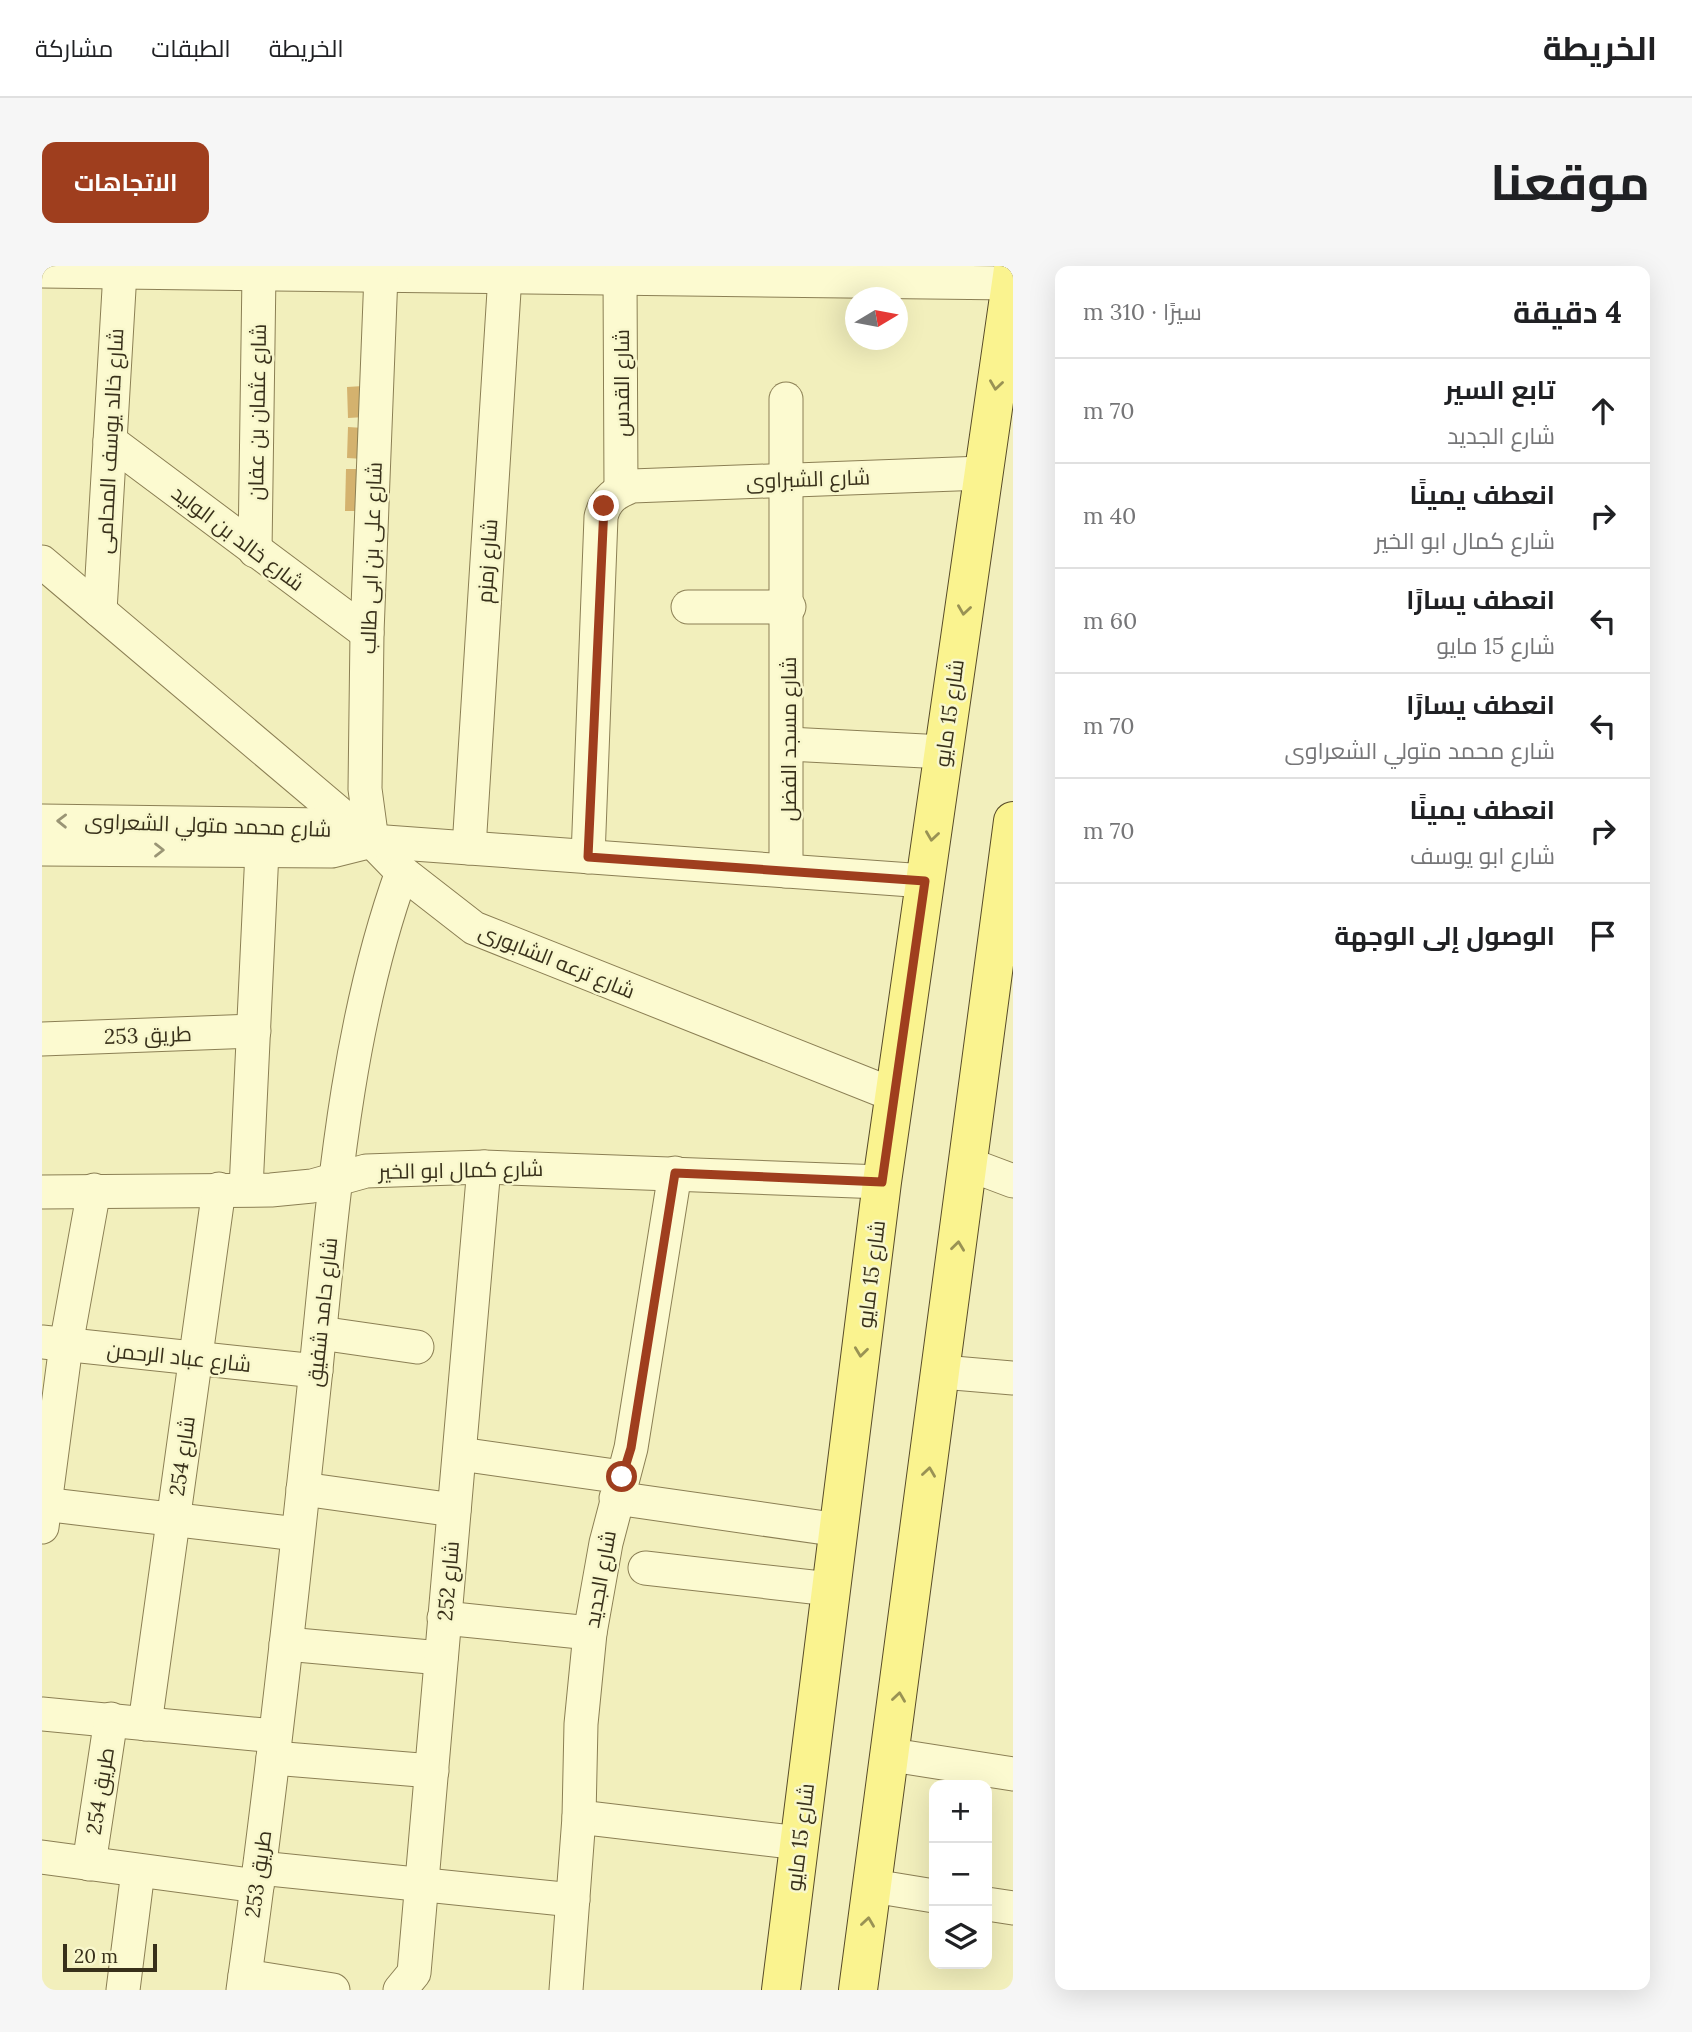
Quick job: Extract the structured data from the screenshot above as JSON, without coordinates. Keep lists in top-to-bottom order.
{
  "streets": {
    "main road": ["شارع 15 مايو"],
    "street": [
      "شارع القدس",
      "شارع عثمان بن عفان",
      "شارع خالد يوسف المحامى",
      "شارع الشبراوى",
      "شارع خالد بن الوليد",
      "شارع على بن ابى طالب",
      "شارع زمزم",
      "شارع مسجد الفضل",
      "شارع محمد متولي الشعراوى",
      "شارع ترعه الشابورى",
      "طريق 253",
      "شارع كمال ابو الخير",
      "شارع حامد شفيق",
      "شارع عباد الرحمن",
      "شارع 254",
      "شارع الجديد",
      "شارع 252",
      "طريق 254"
    ]
  },
  "crossings": [
    ["شارع القدس", "شارع الشبراوى"],
    ["شارع عثمان بن عفان", "شارع خالد بن الوليد"],
    ["شارع خالد يوسف المحامى", "شارع خالد بن الوليد"],
    ["شارع خالد يوسف المحامى", "شارع ترعه الشابورى"],
    ["شارع الشبراوى", "شارع 15 مايو"],
    ["شارع الشبراوى", "شارع مسجد الفضل"],
    ["شارع خالد بن الوليد", "شارع على بن ابى طالب"],
    ["شارع على بن ابى طالب", "شارع محمد متولي الشعراوى"],
    ["شارع على بن ابى طالب", "شارع ترعه الشابورى"],
    ["شارع زمزم", "شارع محمد متولي الشعراوى"],
    ["شارع 15 مايو", "شارع محمد متولي الشعراوى"],
    ["شارع 15 مايو", "شارع ترعه الشابورى"],
    ["شارع 15 مايو", "شارع كمال ابو الخير"],
    ["شارع مسجد الفضل", "شارع محمد متولي الشعراوى"],
    ["شارع محمد متولي الشعراوى", "شارع ترعه الشابورى"],
    ["شارع محمد متولي الشعراوى", "شارع 254"],
    ["شارع ترعه الشابورى", "شارع حامد شفيق"],
    ["طريق 253", "شارع حامد شفيق"],
    ["طريق 253", "شارع 254"],
    ["شارع كمال ابو الخير", "شارع حامد شفيق"],
    ["شارع كمال ابو الخير", "شارع 254"],
    ["شارع كمال ابو الخير", "شارع الجديد"],
    ["شارع كمال ابو الخير", "شارع 252"],
    ["شارع حامد شفيق", "شارع عباد الرحمن"],
    ["شارع عباد الرحمن", "شارع 254"]
  ],
  "scale_bar": "20 m",
  "north": "right",
  "page": {
    "header": "الخريطة",
    "nav": ["الخريطة", "الطبقات", "مشاركة"],
    "title": "موقعنا",
    "buttons": "الاتجاهات",
    "heading": ["4 دقيقة", "سيرًا · 310 m"],
    "list": [
      ["تابع السير", "شارع الجديد", "70 m"],
      ["انعطف يمينًا", "شارع كمال ابو الخير", "40 m"],
      ["انعطف يسارًا", "شارع 15 مايو", "60 m"],
      ["انعطف يسارًا", "شارع محمد متولي الشعراوى", "70 m"],
      ["انعطف يمينًا", "شارع ابو يوسف", "70 m"],
      "الوصول إلى الوجهة"
    ],
    "map_buttons": ["+", "−"],
    "scale": "20 m"
  }
}
